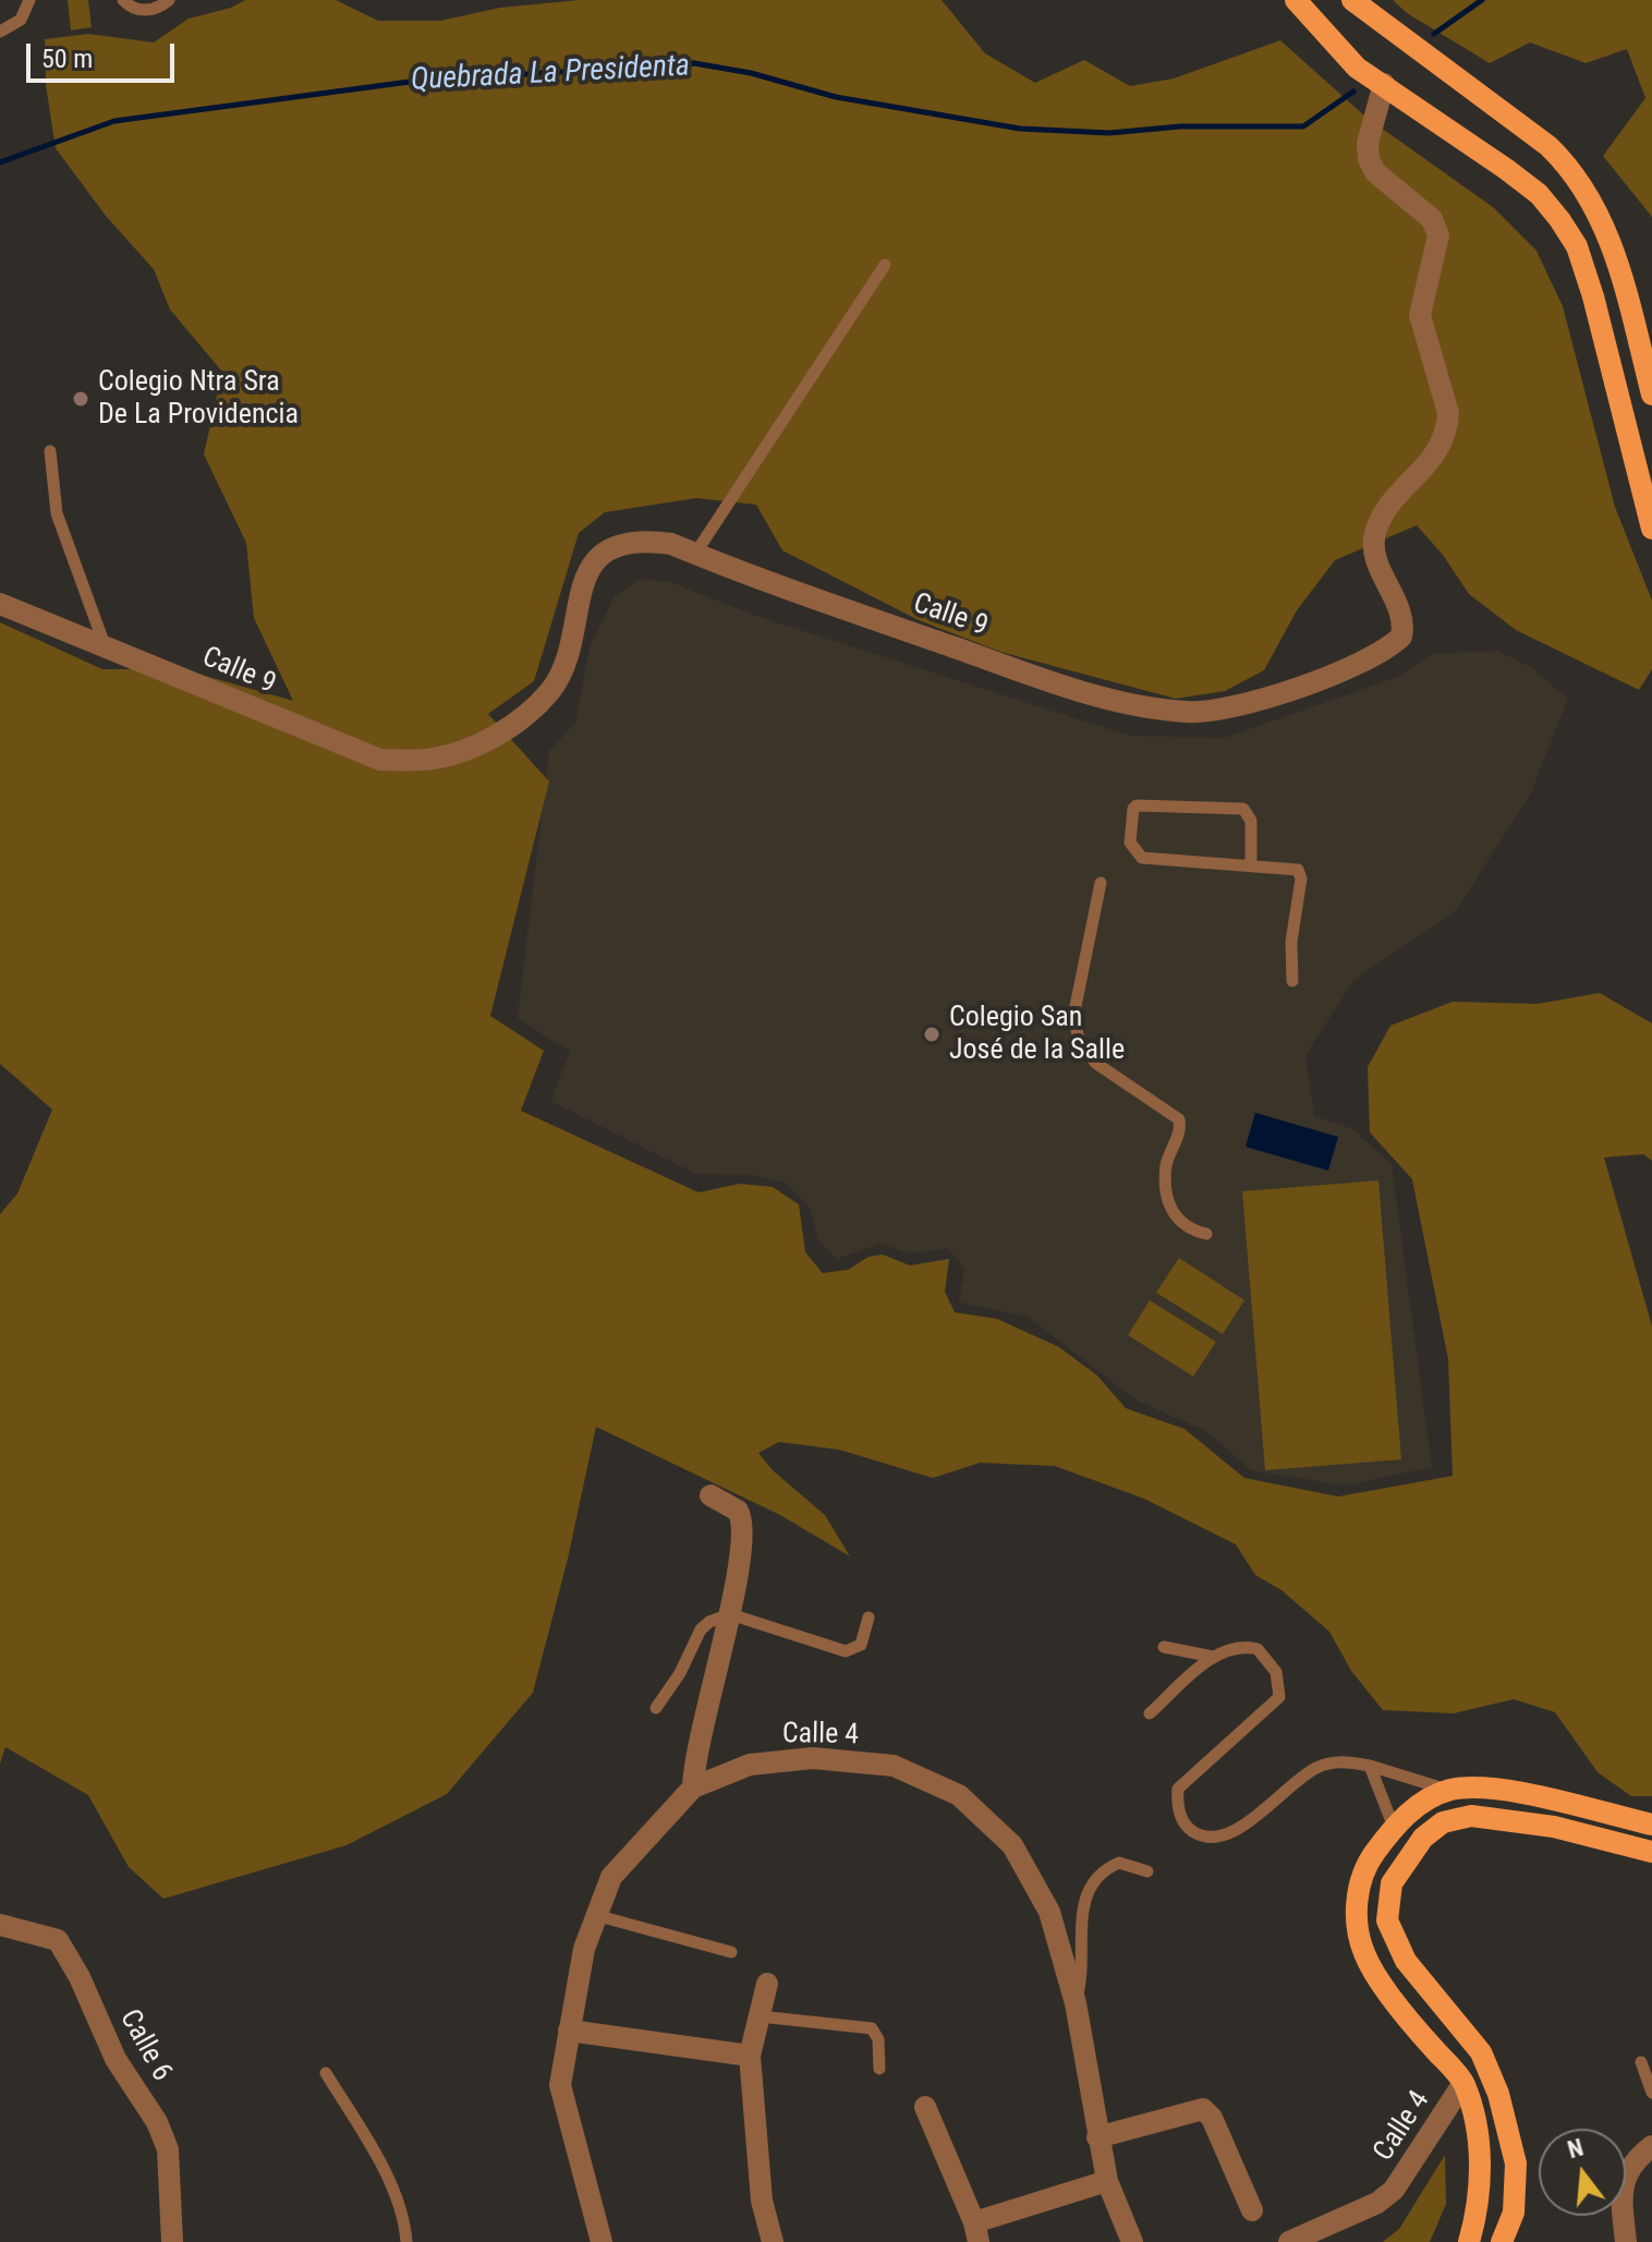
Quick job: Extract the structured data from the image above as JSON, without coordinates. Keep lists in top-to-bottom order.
{
  "streets": {
    "street": ["Calle 9", "Calle 4", "Calle 6"]
  },
  "water": ["Quebrada La Presidenta"],
  "places": ["Colegio Ntra Sra De La Providencia", "Colegio San José de la Salle"],
  "scale_bar": "50 m",
  "north": "top"
}
